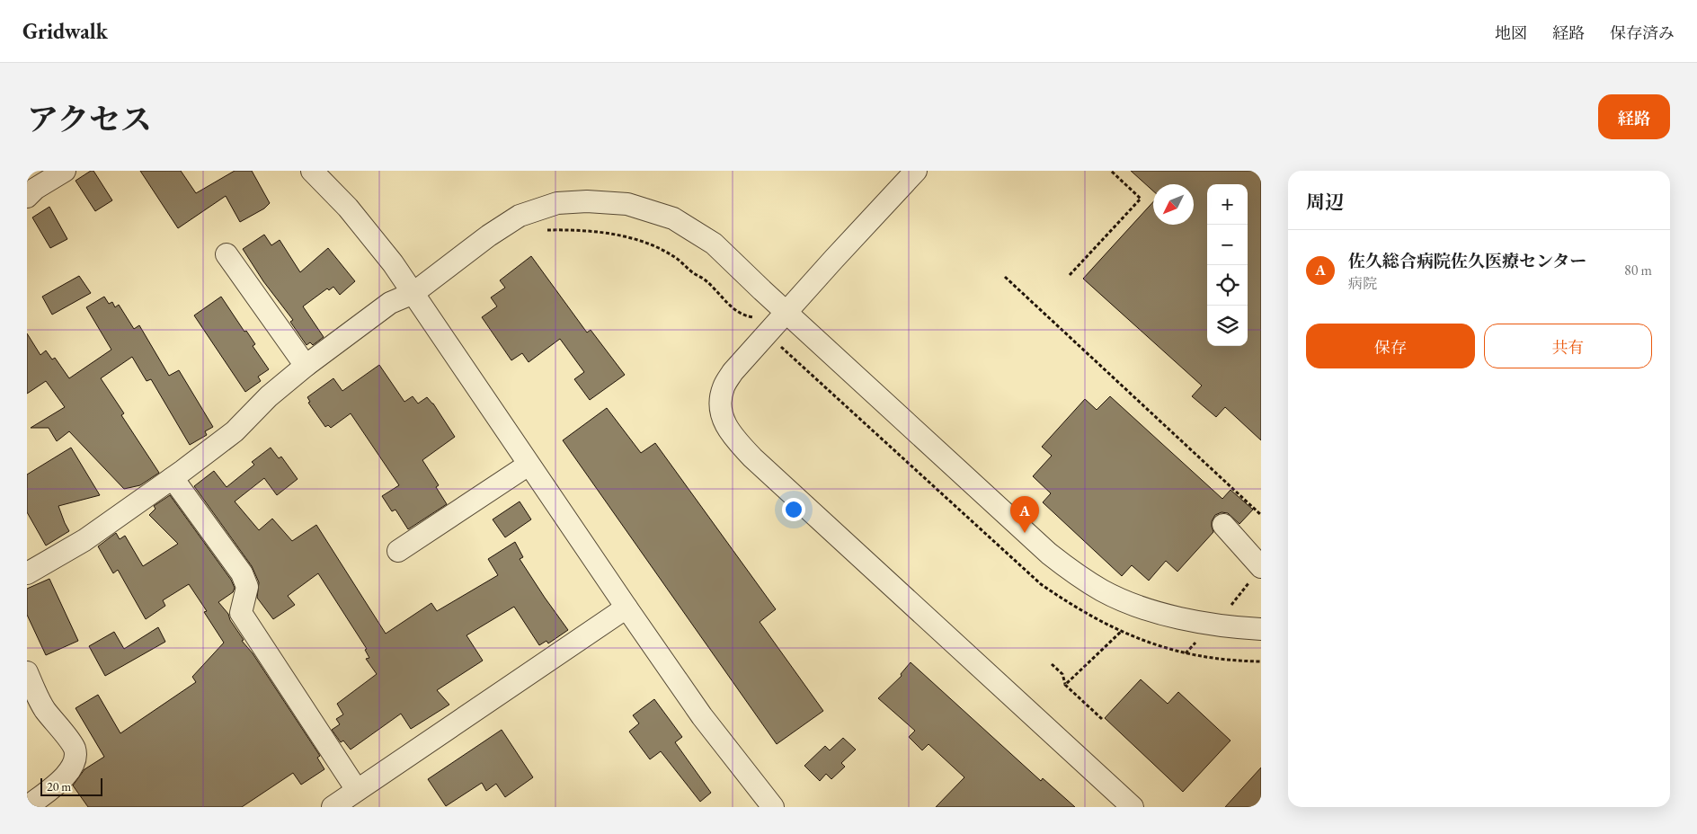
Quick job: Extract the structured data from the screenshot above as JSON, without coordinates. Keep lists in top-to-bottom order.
{
  "scale_bar": "20 m",
  "north": "bottom left",
  "page": {
    "header": "Gridwalk",
    "nav": ["地図", "経路", "保存済み"],
    "title": "アクセス",
    "buttons": [
      "経路",
      ["保存", "共有"]
    ],
    "heading": "周辺",
    "map_buttons": ["+", "−"],
    "list": [
      {
        "mark": "A",
        "name": "佐久総合病院佐久医療センター",
        "note": "病院",
        "value": "80 m"
      }
    ],
    "pins": "A",
    "scale": "20 m"
  }
}
